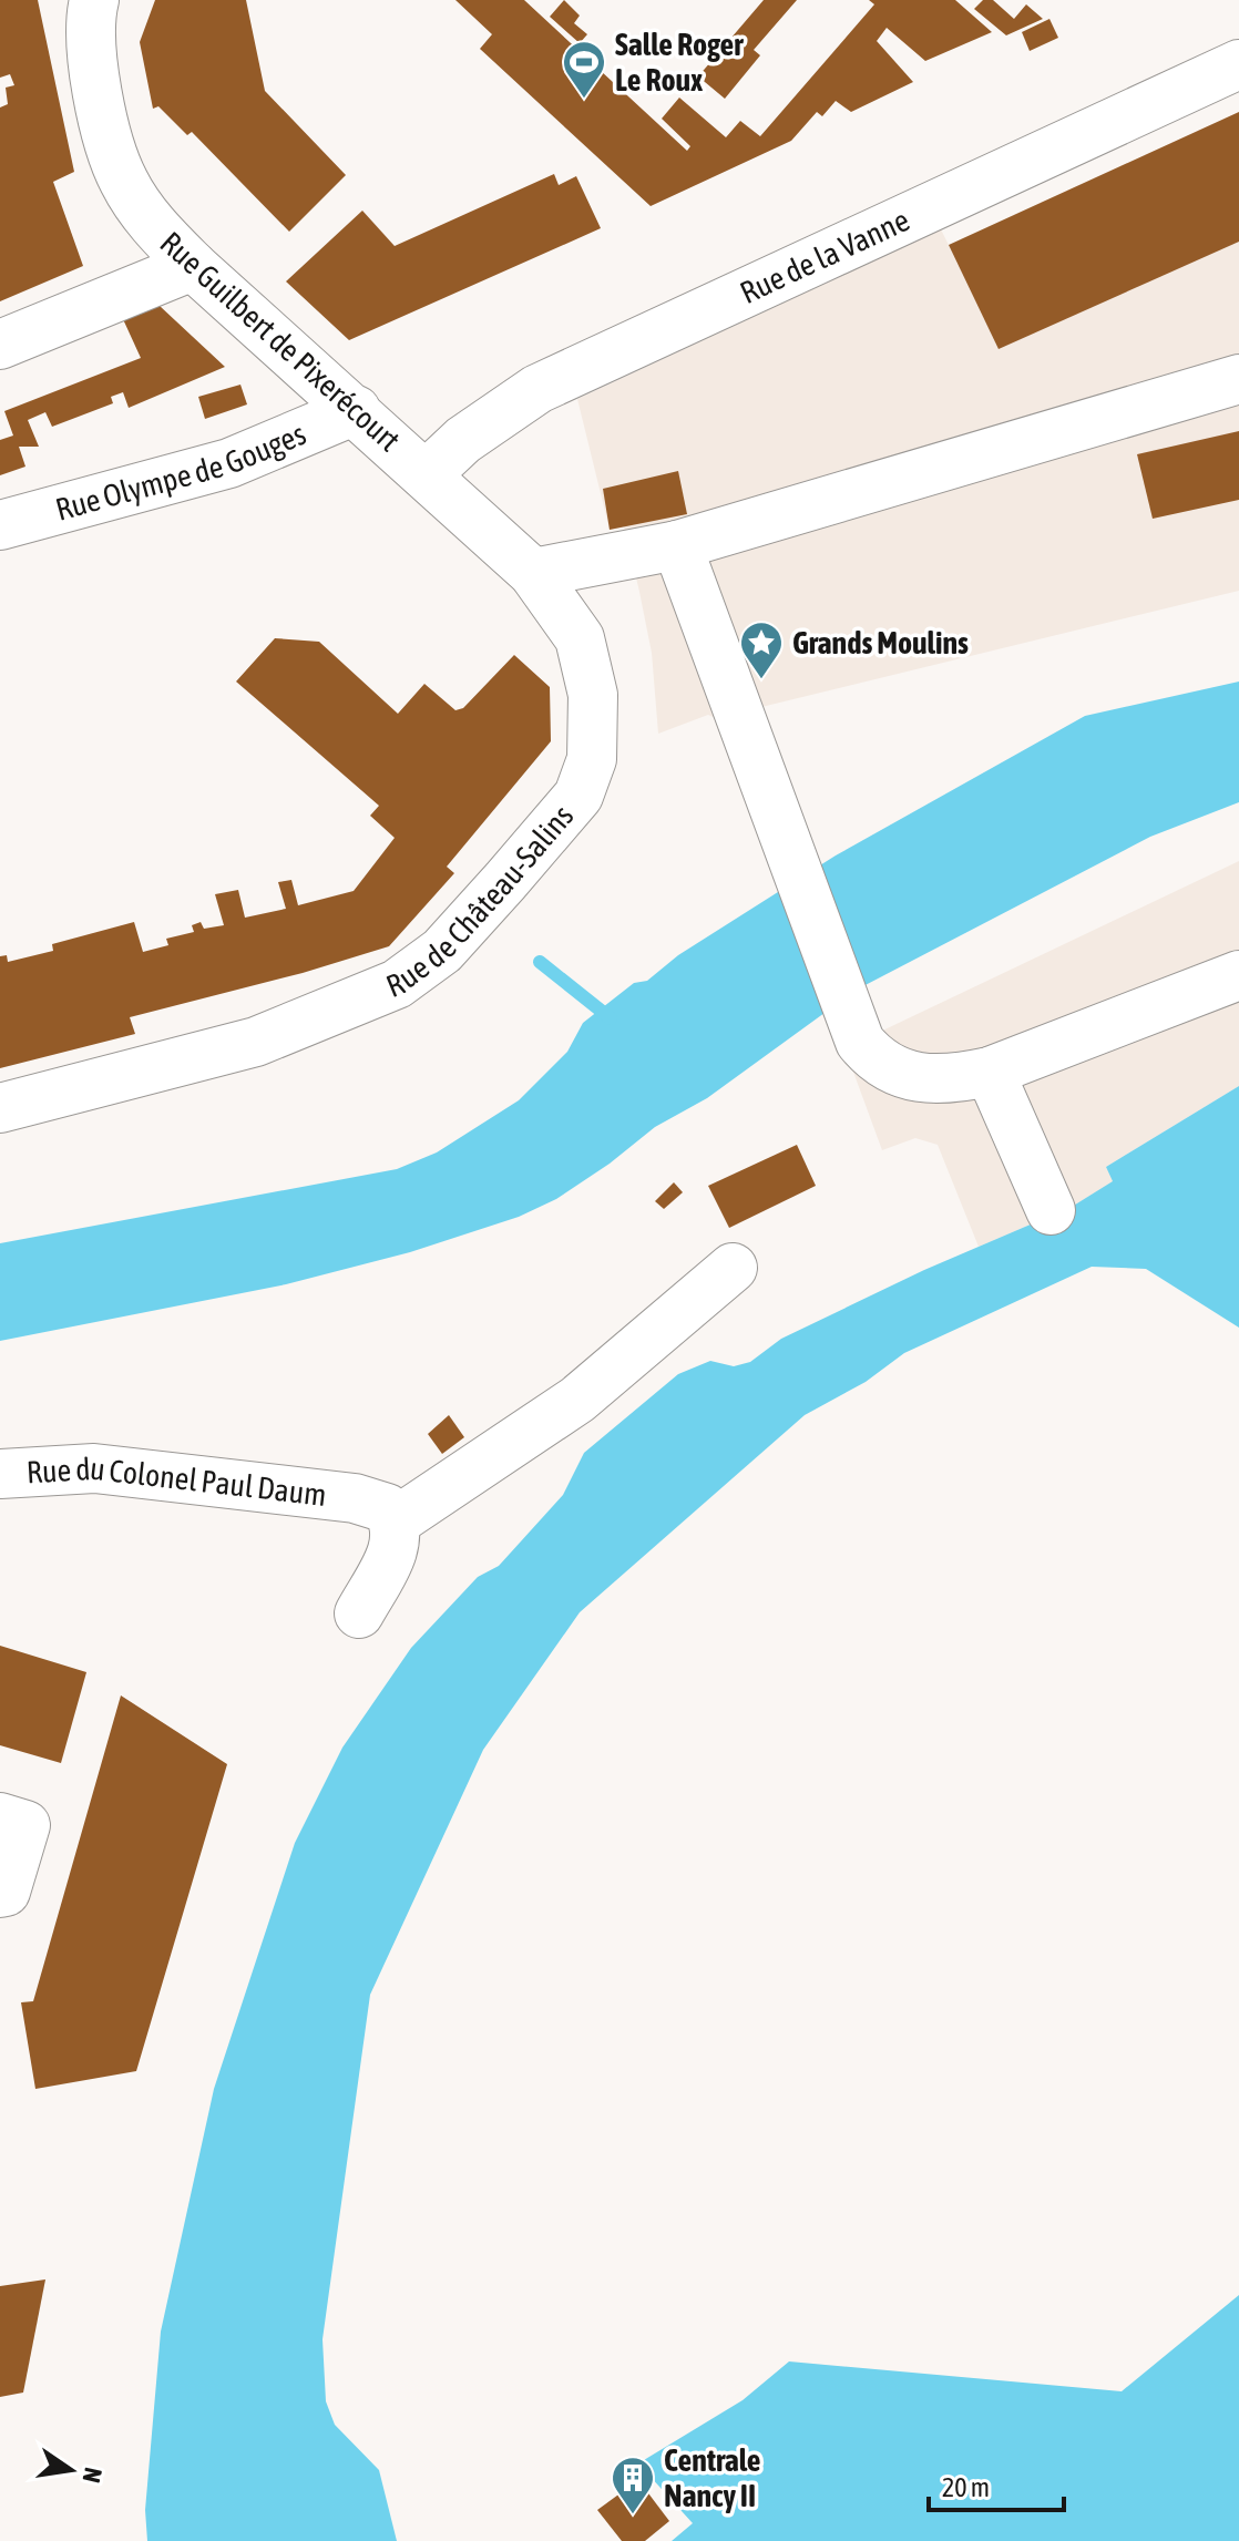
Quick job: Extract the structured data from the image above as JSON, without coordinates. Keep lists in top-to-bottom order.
{
  "streets": {
    "street": [
      "Rue de la Vanne",
      "Rue Guilbert de Pixerécourt",
      "Rue Olympe de Gouges",
      "Rue de Château-Salins",
      "Rue du Colonel Paul Daum"
    ]
  },
  "crossings": [
    ["Rue de la Vanne", "Rue Guilbert de Pixerécourt"],
    ["Rue de la Vanne", "Rue de Château-Salins"],
    ["Rue Guilbert de Pixerécourt", "Rue Olympe de Gouges"],
    ["Rue Guilbert de Pixerécourt", "Rue de Château-Salins"]
  ],
  "places": {
    "sports": ["Salle Roger Le Roux"],
    "place": ["Grands Moulins"],
    "building": ["Centrale Nancy II"]
  },
  "scale_bar": "20 m",
  "north": "right"
}
